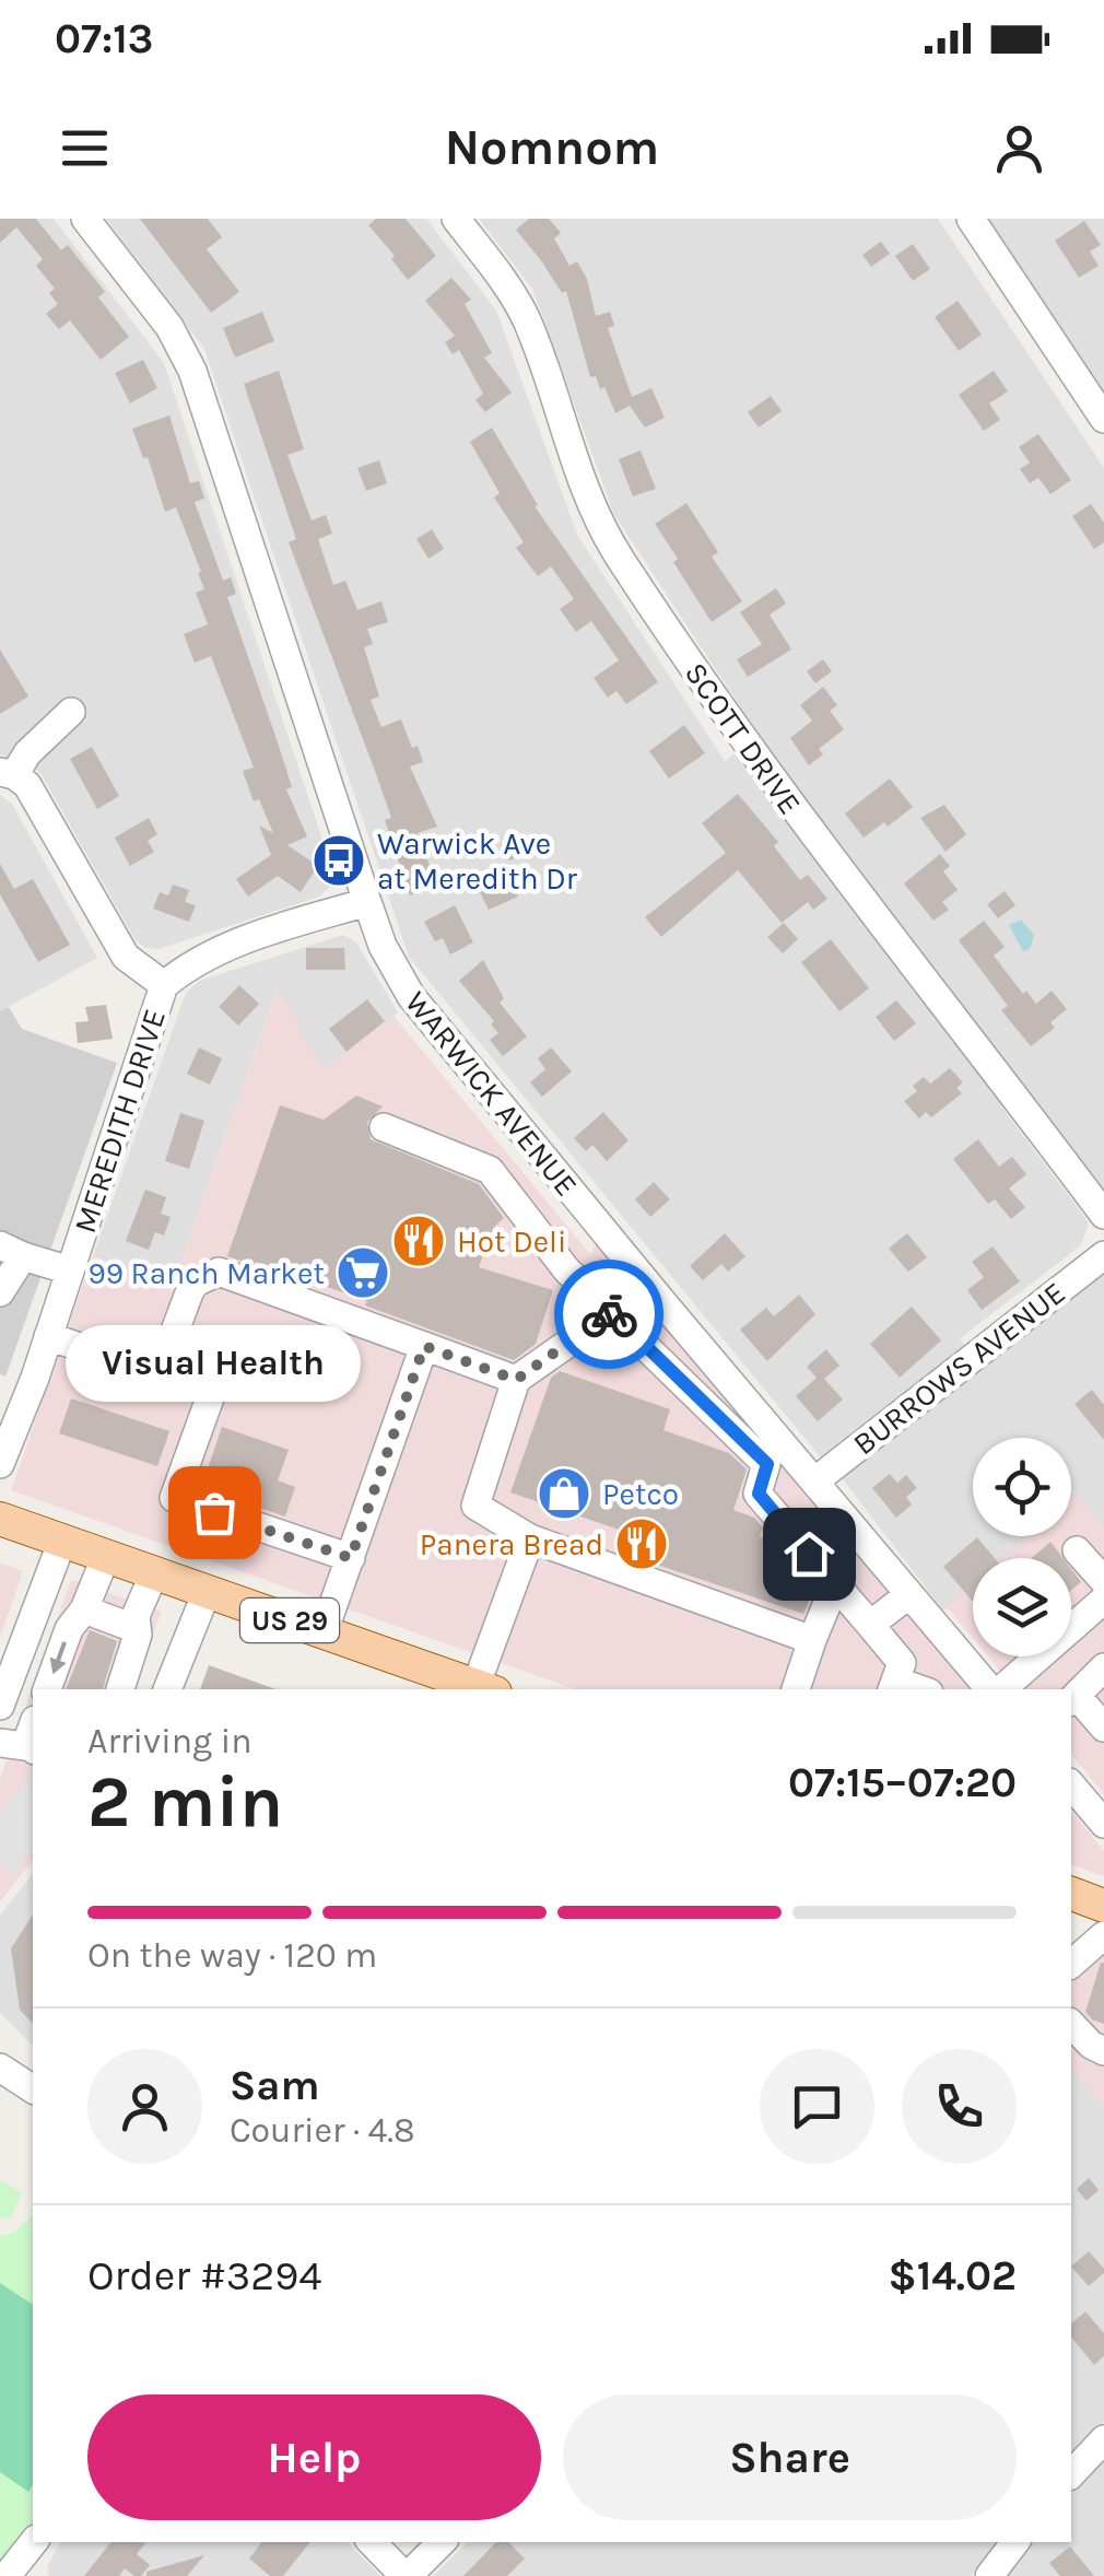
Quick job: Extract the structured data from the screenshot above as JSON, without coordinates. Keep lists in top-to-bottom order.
{
  "streets": {
    "main road": ["US 29"],
    "street": [
      "SCOTT DRIVE",
      "WARWICK AVENUE",
      "MEREDITH DRIVE",
      "BURROWS AVENUE"
    ]
  },
  "crossings": [
    ["WARWICK AVENUE", "MEREDITH DRIVE"],
    ["WARWICK AVENUE", "BURROWS AVENUE"]
  ],
  "places": {
    "bus stop": ["Warwick Ave at Meredith Dr"],
    "restaurant": ["Hot Deli", "Panera Bread"],
    "supermarket": ["99 Ranch Market"],
    "shop": ["Petco"],
    "other": ["Visual Health"]
  },
  "page": {
    "status": "07:13",
    "header": "Nomnom",
    "bubble": "Visual Health",
    "heading": ["2 min", "Arriving in", "07:15–07:20"],
    "panel": [
      "Sam",
      "Courier · 4.8",
      "Order #3294",
      "$14.02"
    ],
    "bar": "On the way · 120 m",
    "buttons": ["Help", "Share"]
  }
}
